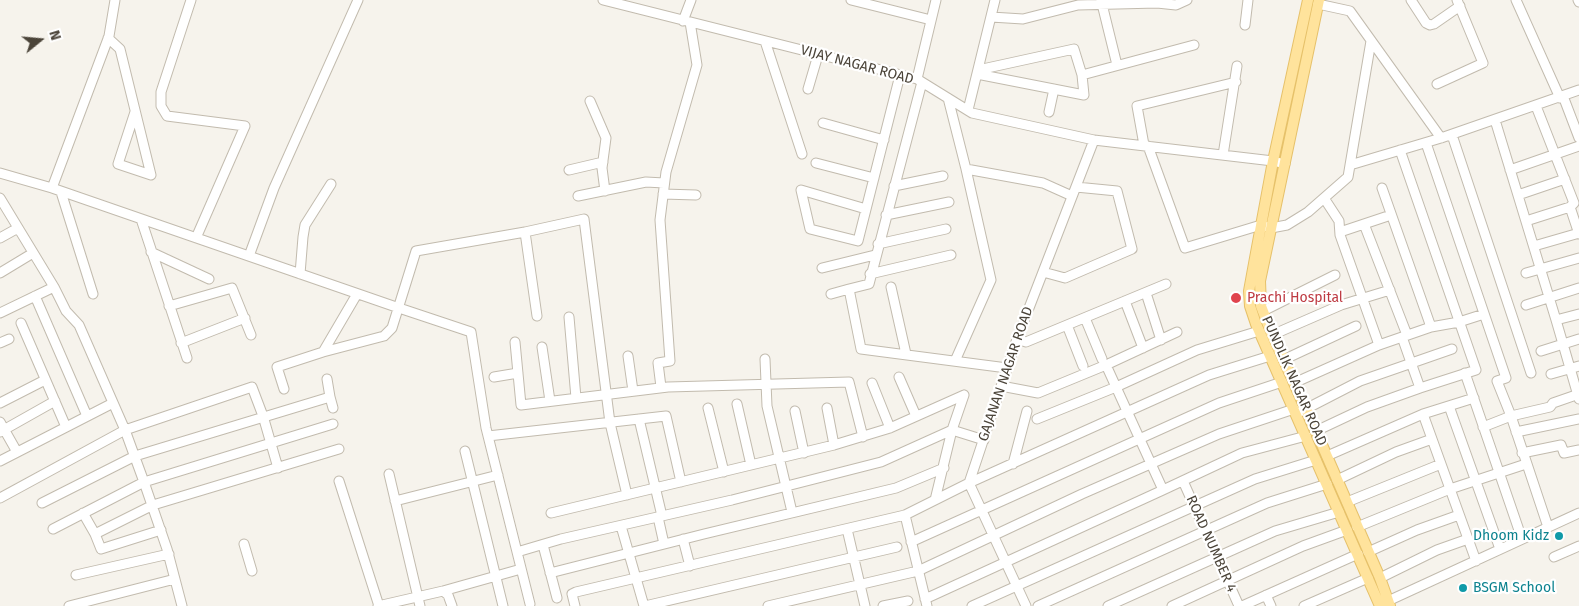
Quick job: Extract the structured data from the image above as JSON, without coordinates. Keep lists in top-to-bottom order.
{
  "streets": {
    "main road": ["PUNDLIK NAGAR ROAD"],
    "street": ["VIJAY NAGAR ROAD", "GAJANAN NAGAR ROAD", "ROAD NUMBER 4"]
  },
  "crossings": [
    ["VIJAY NAGAR ROAD", "GAJANAN NAGAR ROAD"],
    ["VIJAY NAGAR ROAD", "PUNDLIK NAGAR ROAD"]
  ],
  "places": ["Prachi Hospital", "Dhoom Kidz", "BSGM School"],
  "north": "right"
}
